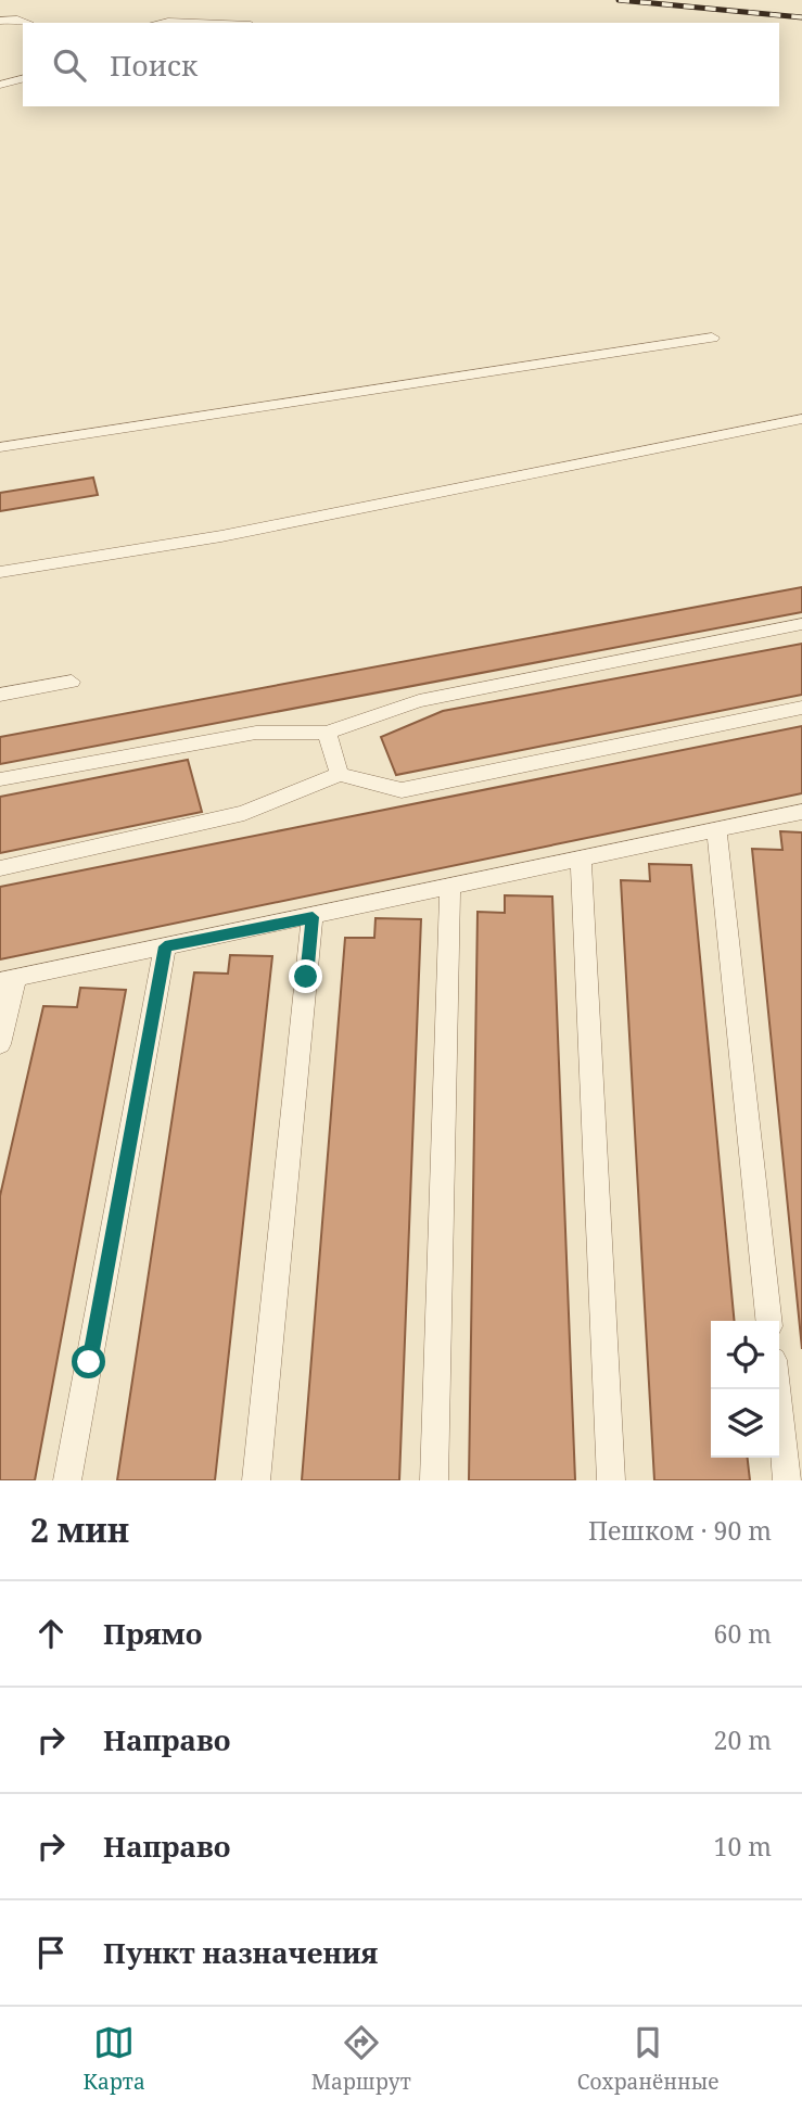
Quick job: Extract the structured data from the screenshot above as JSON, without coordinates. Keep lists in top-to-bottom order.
{
  "page": {
    "search": "Поиск",
    "heading": ["2 мин", "Пешком · 90 m"],
    "list": [
      ["Прямо", "60 m"],
      ["Направо", "20 m"],
      ["Направо", "10 m"],
      "Пункт назначения"
    ],
    "nav": ["Карта", "Маршрут", "Сохранённые"]
  }
}
